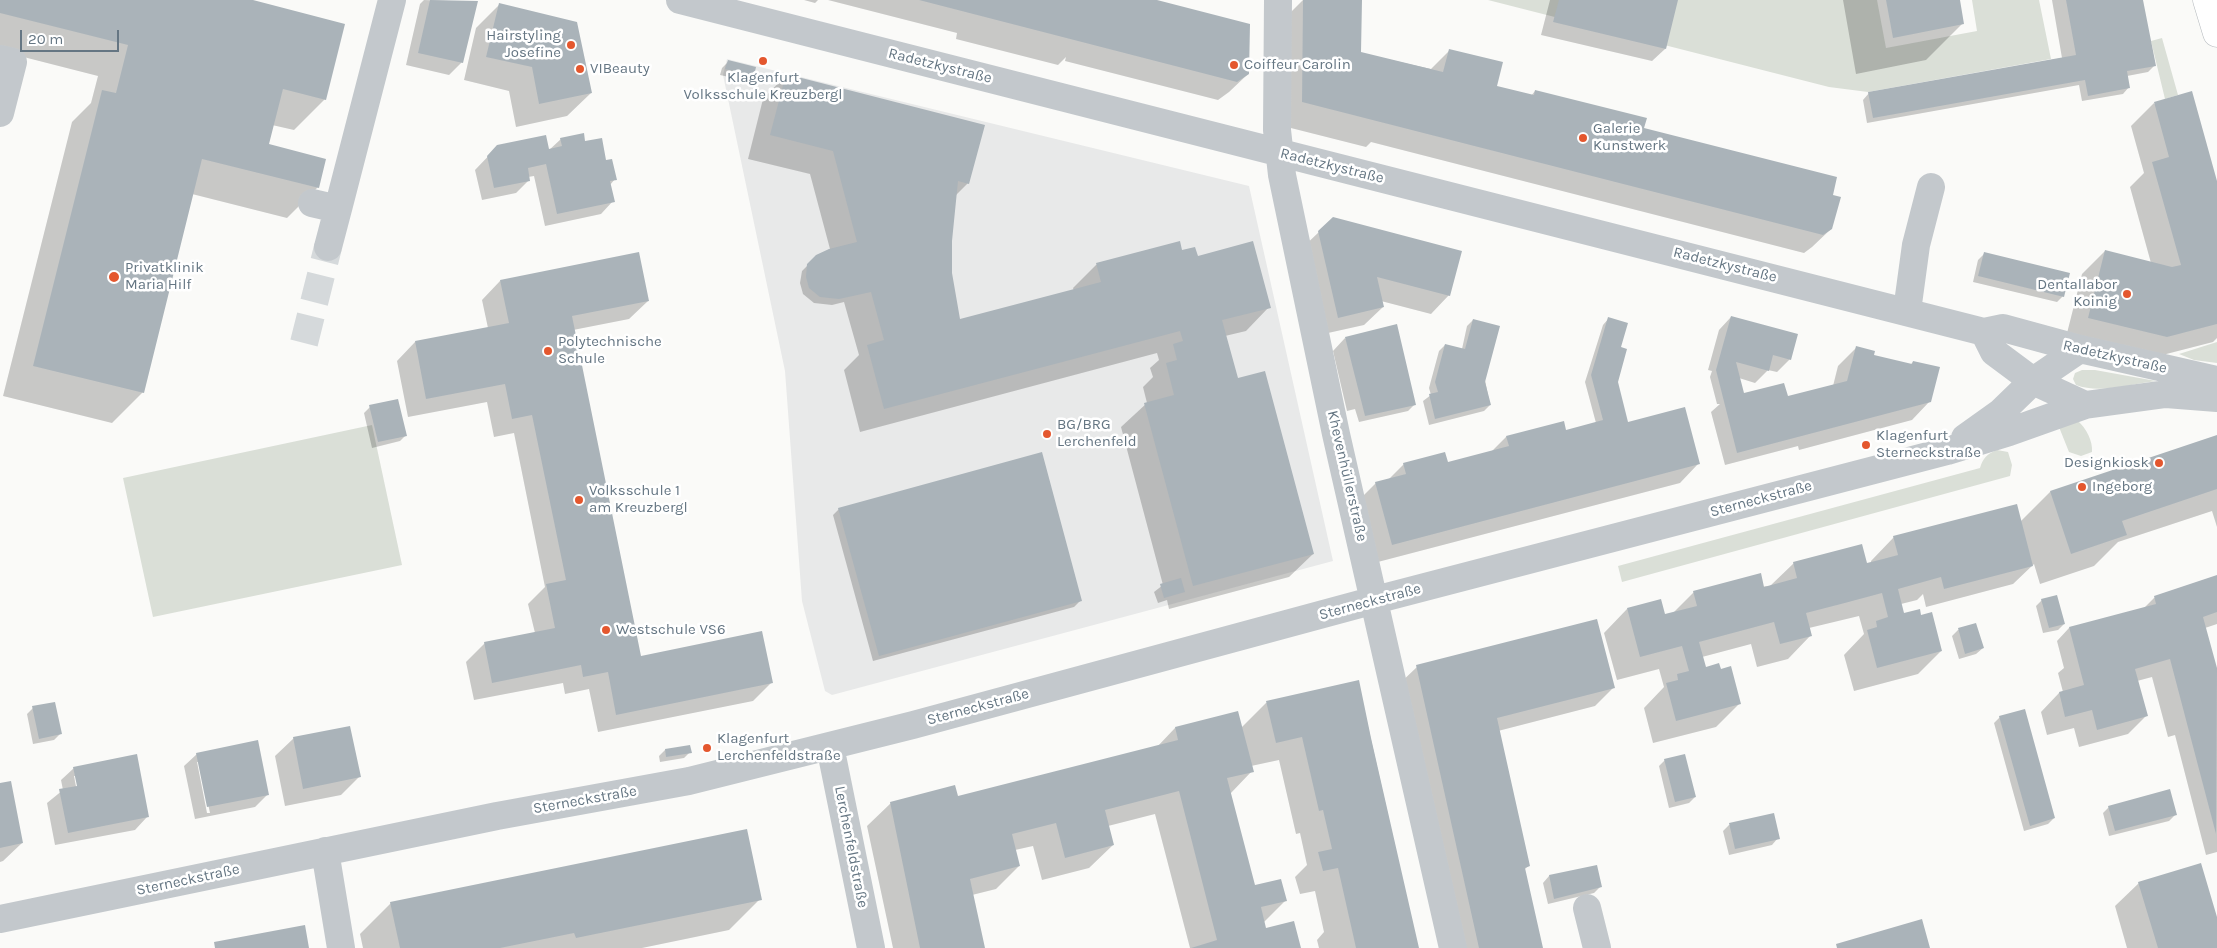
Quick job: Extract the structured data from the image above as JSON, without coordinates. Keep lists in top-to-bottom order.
{
  "streets": {
    "street": [
      "Radetzkystraße",
      "Khevenhüllerstraße",
      "Sterneckstraße",
      "Lerchenfeldstraße"
    ]
  },
  "crossings": [
    ["Radetzkystraße", "Khevenhüllerstraße"],
    ["Radetzkystraße", "Sterneckstraße"],
    ["Khevenhüllerstraße", "Sterneckstraße"],
    ["Sterneckstraße", "Lerchenfeldstraße"]
  ],
  "places": [
    "Hairstyling Josefine",
    "Klagenfurt Volksschule Kreuzbergl",
    "Coiffeur Carolin",
    "VIBeauty",
    "Galerie Kunstwerk",
    "Privatklinik Maria Hilf",
    "Dentallabor Koinig",
    "Polytechnische Schule",
    "BG/BRG Lerchenfeld",
    "Klagenfurt Sterneckstraße",
    "Designkiosk",
    "Ingeborg",
    "Volksschule 1 am Kreuzbergl",
    "Westschule VS6",
    "Klagenfurt Lerchenfeldstraße"
  ],
  "scale_bar": "20 m"
}
